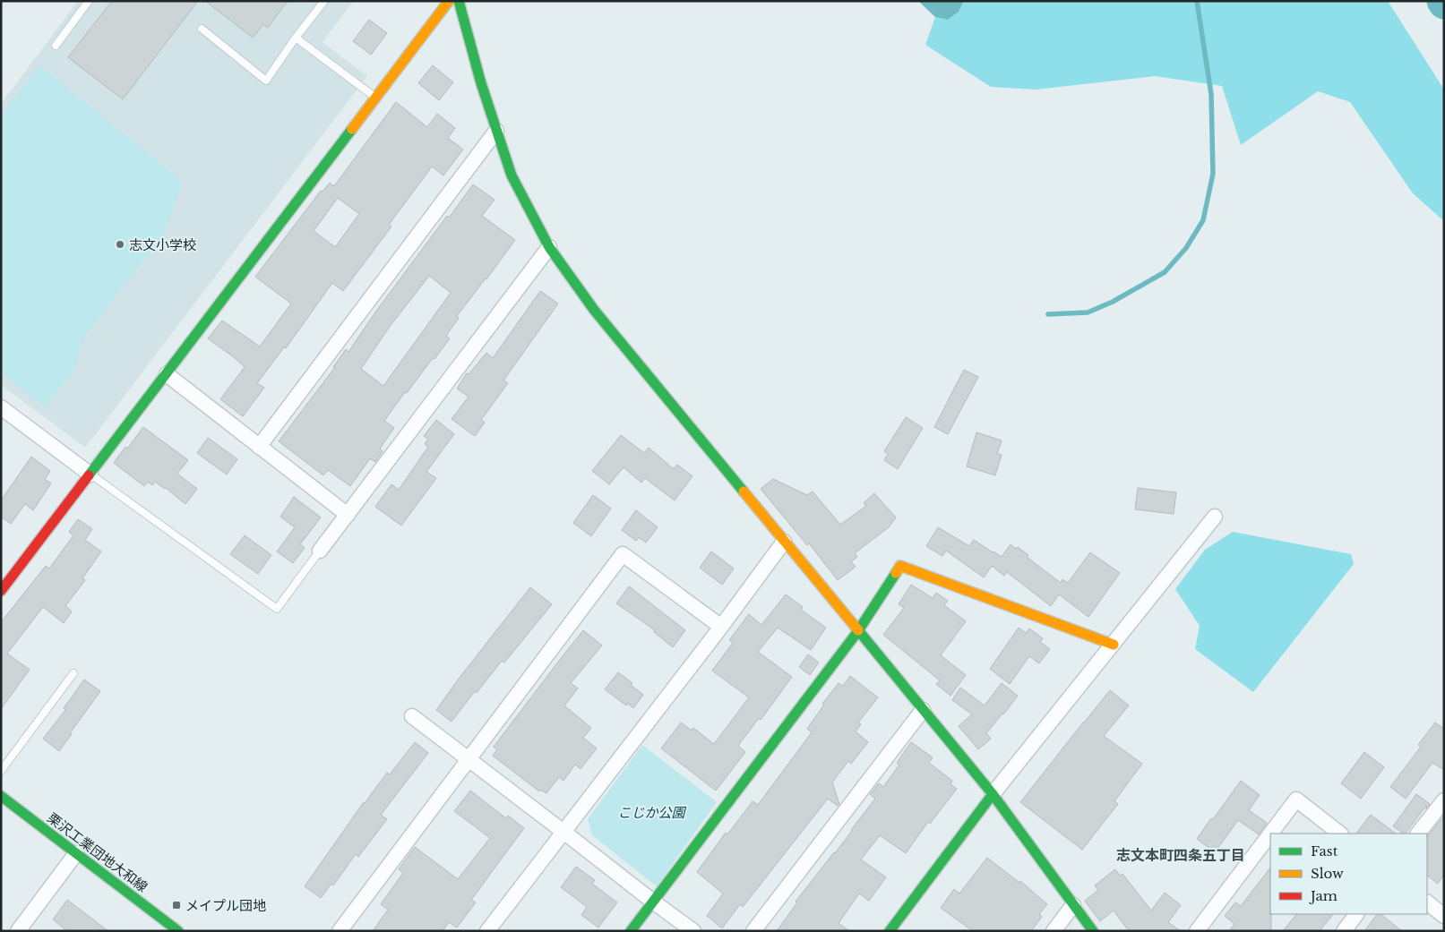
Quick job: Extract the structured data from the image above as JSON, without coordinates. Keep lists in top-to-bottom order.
{
  "streets": {
    "street": ["栗沢工業団地大和線"]
  },
  "districts": ["志文本町四条五丁目"],
  "parks": ["こじか公園"],
  "places": {
    "other": ["志文小学校"],
    "transit": ["メイプル団地"]
  },
  "legend": ["Fast", "Slow", "Jam"]
}
